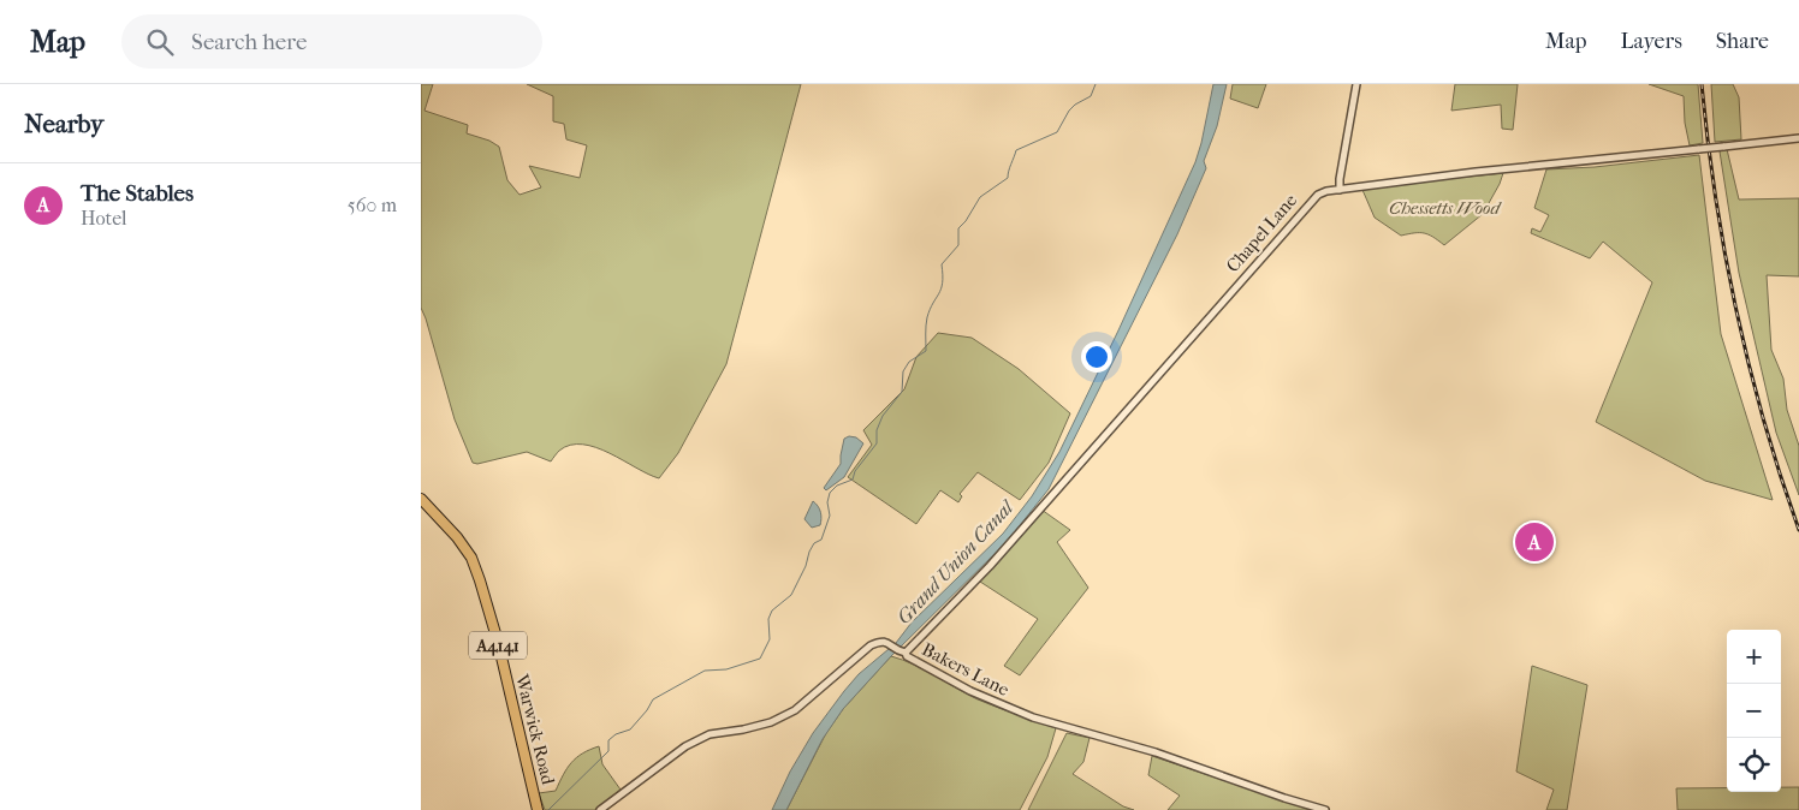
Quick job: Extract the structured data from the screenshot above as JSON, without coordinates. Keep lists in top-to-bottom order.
{
  "streets": {
    "main road": ["A4141", "Warwick Road"],
    "street": ["Chapel Lane", "Bakers Lane"]
  },
  "crossings": [
    ["Chapel Lane", "Bakers Lane"]
  ],
  "water": ["Grand Union Canal"],
  "parks": ["Chessetts Wood"],
  "page": {
    "header": "Map",
    "search": "Search here",
    "nav": ["Map", "Layers", "Share"],
    "heading": "Nearby",
    "list": [
      {
        "mark": "A",
        "name": "The Stables",
        "note": "Hotel",
        "value": "560 m"
      }
    ],
    "pins": "A",
    "map_buttons": ["+", "−"]
  }
}
